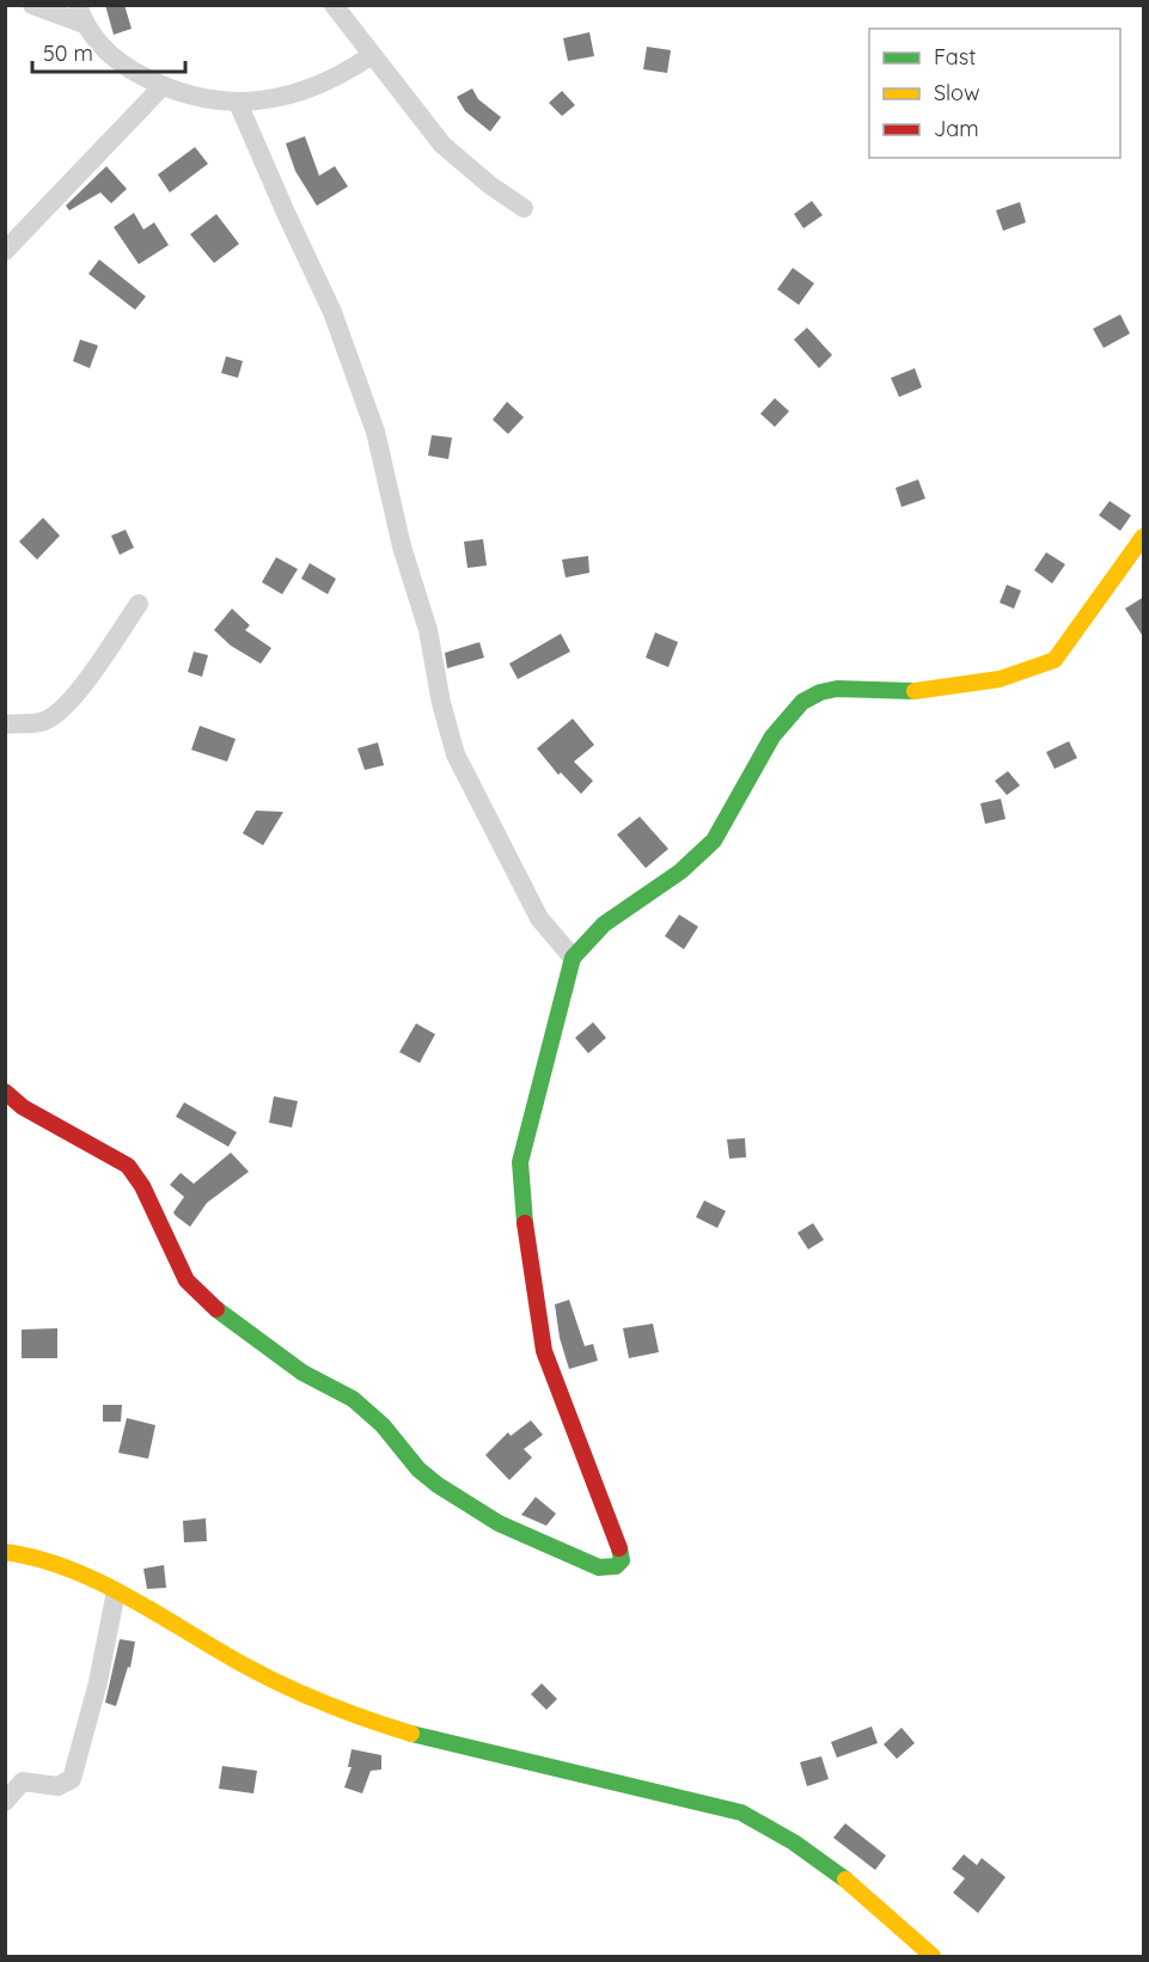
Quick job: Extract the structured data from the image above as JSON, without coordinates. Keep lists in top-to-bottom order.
{
  "legend": ["Fast", "Slow", "Jam"],
  "scale_bar": "50 m"
}
